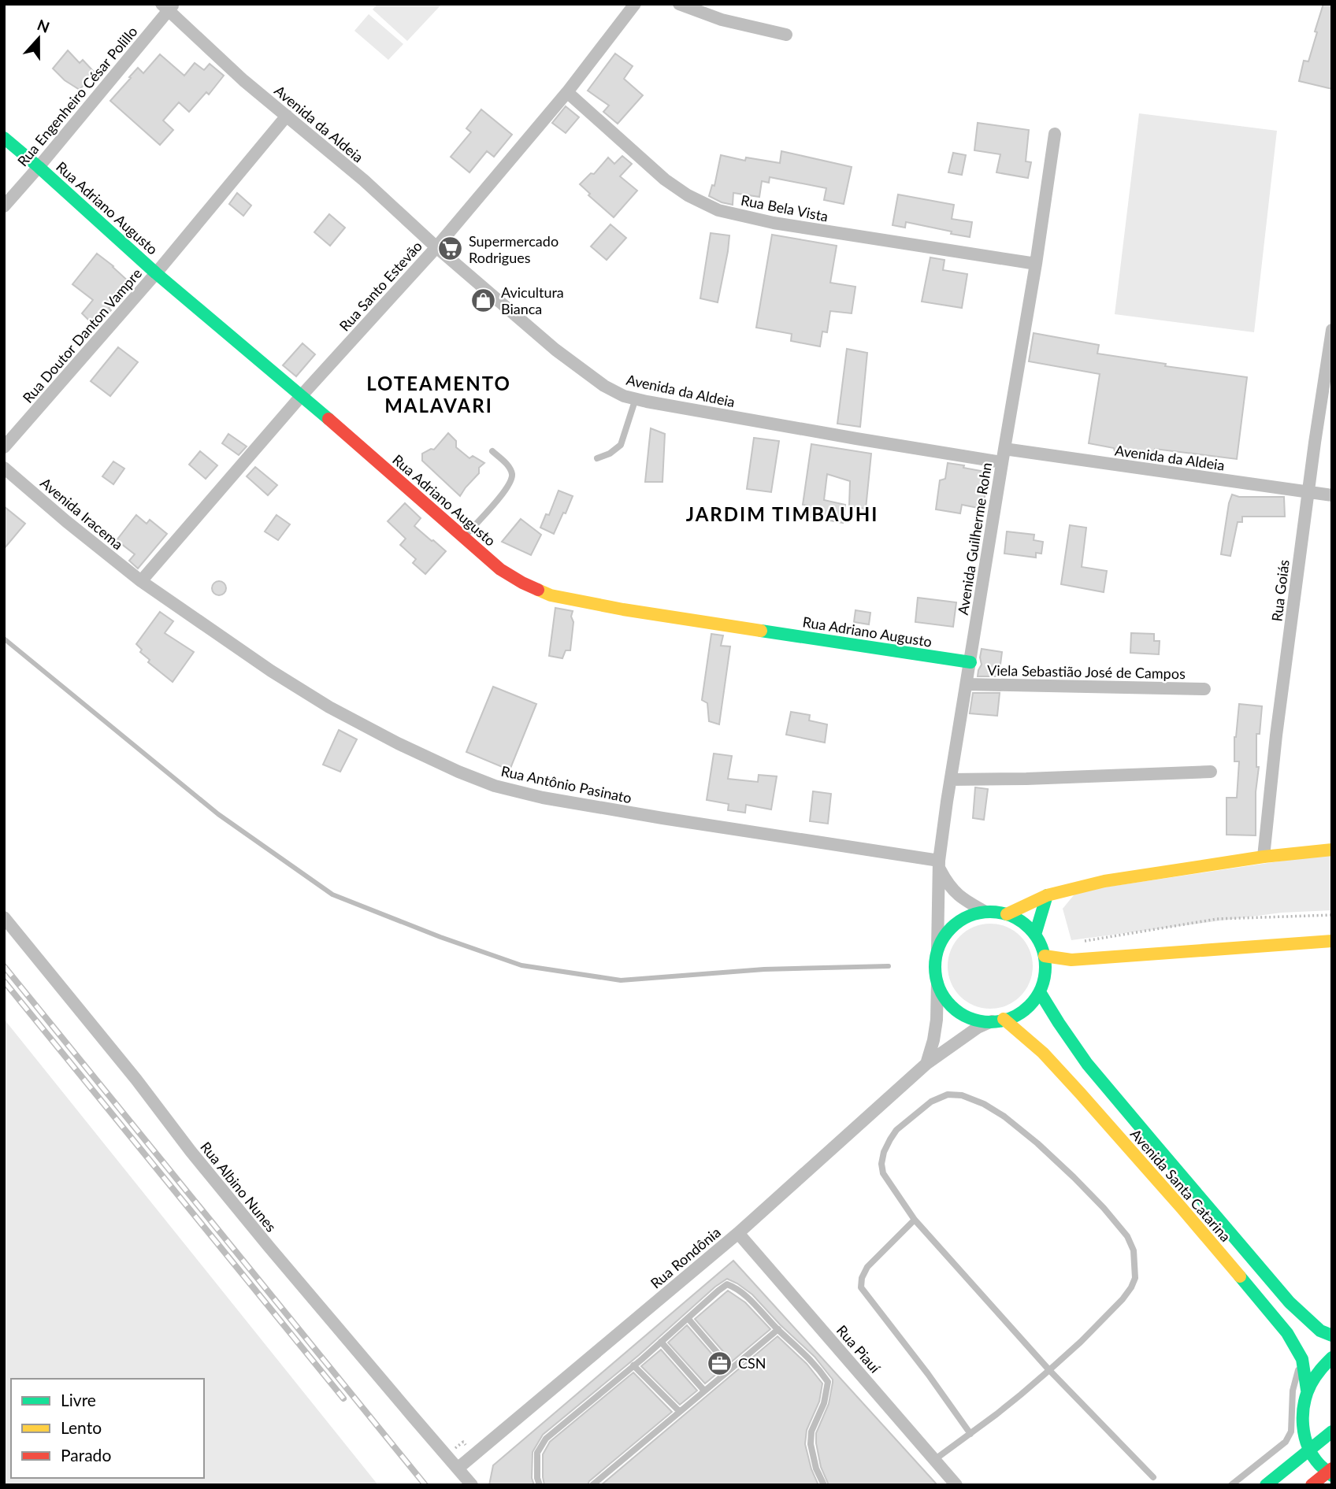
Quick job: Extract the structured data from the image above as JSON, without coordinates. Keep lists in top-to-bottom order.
{
  "streets": {
    "street": [
      "Rua Engenheiro César Polillo",
      "Avenida da Aldeia",
      "Rua Adriano Augusto",
      "Rua Bela Vista",
      "Rua Santo Estevão",
      "Rua Doutor Danton Vampre",
      "Avenida Iracema",
      "Avenida Guilherme Rohn",
      "Rua Goiás",
      "Viela Sebastião José de Campos",
      "Rua Antônio Pasinato",
      "Avenida Santa Catarina",
      "Rua Albino Nunes",
      "Rua Rondônia",
      "Rua Piauí"
    ]
  },
  "crossings": [
    ["Rua Engenheiro César Polillo", "Avenida da Aldeia"],
    ["Rua Engenheiro César Polillo", "Rua Adriano Augusto"],
    ["Avenida da Aldeia", "Rua Santo Estevão"],
    ["Avenida da Aldeia", "Rua Doutor Danton Vampre"],
    ["Avenida da Aldeia", "Avenida Guilherme Rohn"],
    ["Avenida da Aldeia", "Rua Goiás"],
    ["Rua Adriano Augusto", "Rua Santo Estevão"],
    ["Rua Adriano Augusto", "Rua Doutor Danton Vampre"],
    ["Rua Adriano Augusto", "Avenida Guilherme Rohn"],
    ["Rua Bela Vista", "Rua Santo Estevão"],
    ["Rua Bela Vista", "Avenida Guilherme Rohn"],
    ["Rua Santo Estevão", "Avenida Iracema"],
    ["Rua Santo Estevão", "Rua Antônio Pasinato"],
    ["Avenida Iracema", "Rua Antônio Pasinato"],
    ["Avenida Guilherme Rohn", "Viela Sebastião José de Campos"],
    ["Avenida Guilherme Rohn", "Rua Antônio Pasinato"],
    ["Avenida Guilherme Rohn", "Avenida Santa Catarina"],
    ["Avenida Guilherme Rohn", "Rua Rondônia"],
    ["Avenida Santa Catarina", "Rua Rondônia"],
    ["Rua Albino Nunes", "Rua Rondônia"],
    ["Rua Rondônia", "Rua Piauí"]
  ],
  "districts": ["LOTEAMENTO MALAVARI", "JARDIM TIMBAUHI"],
  "places": {
    "supermarket": ["Supermercado Rodrigues"],
    "shop": ["Avicultura Bianca"],
    "office": ["CSN"]
  },
  "legend": ["Livre", "Lento", "Parado"],
  "north": "top"
}
